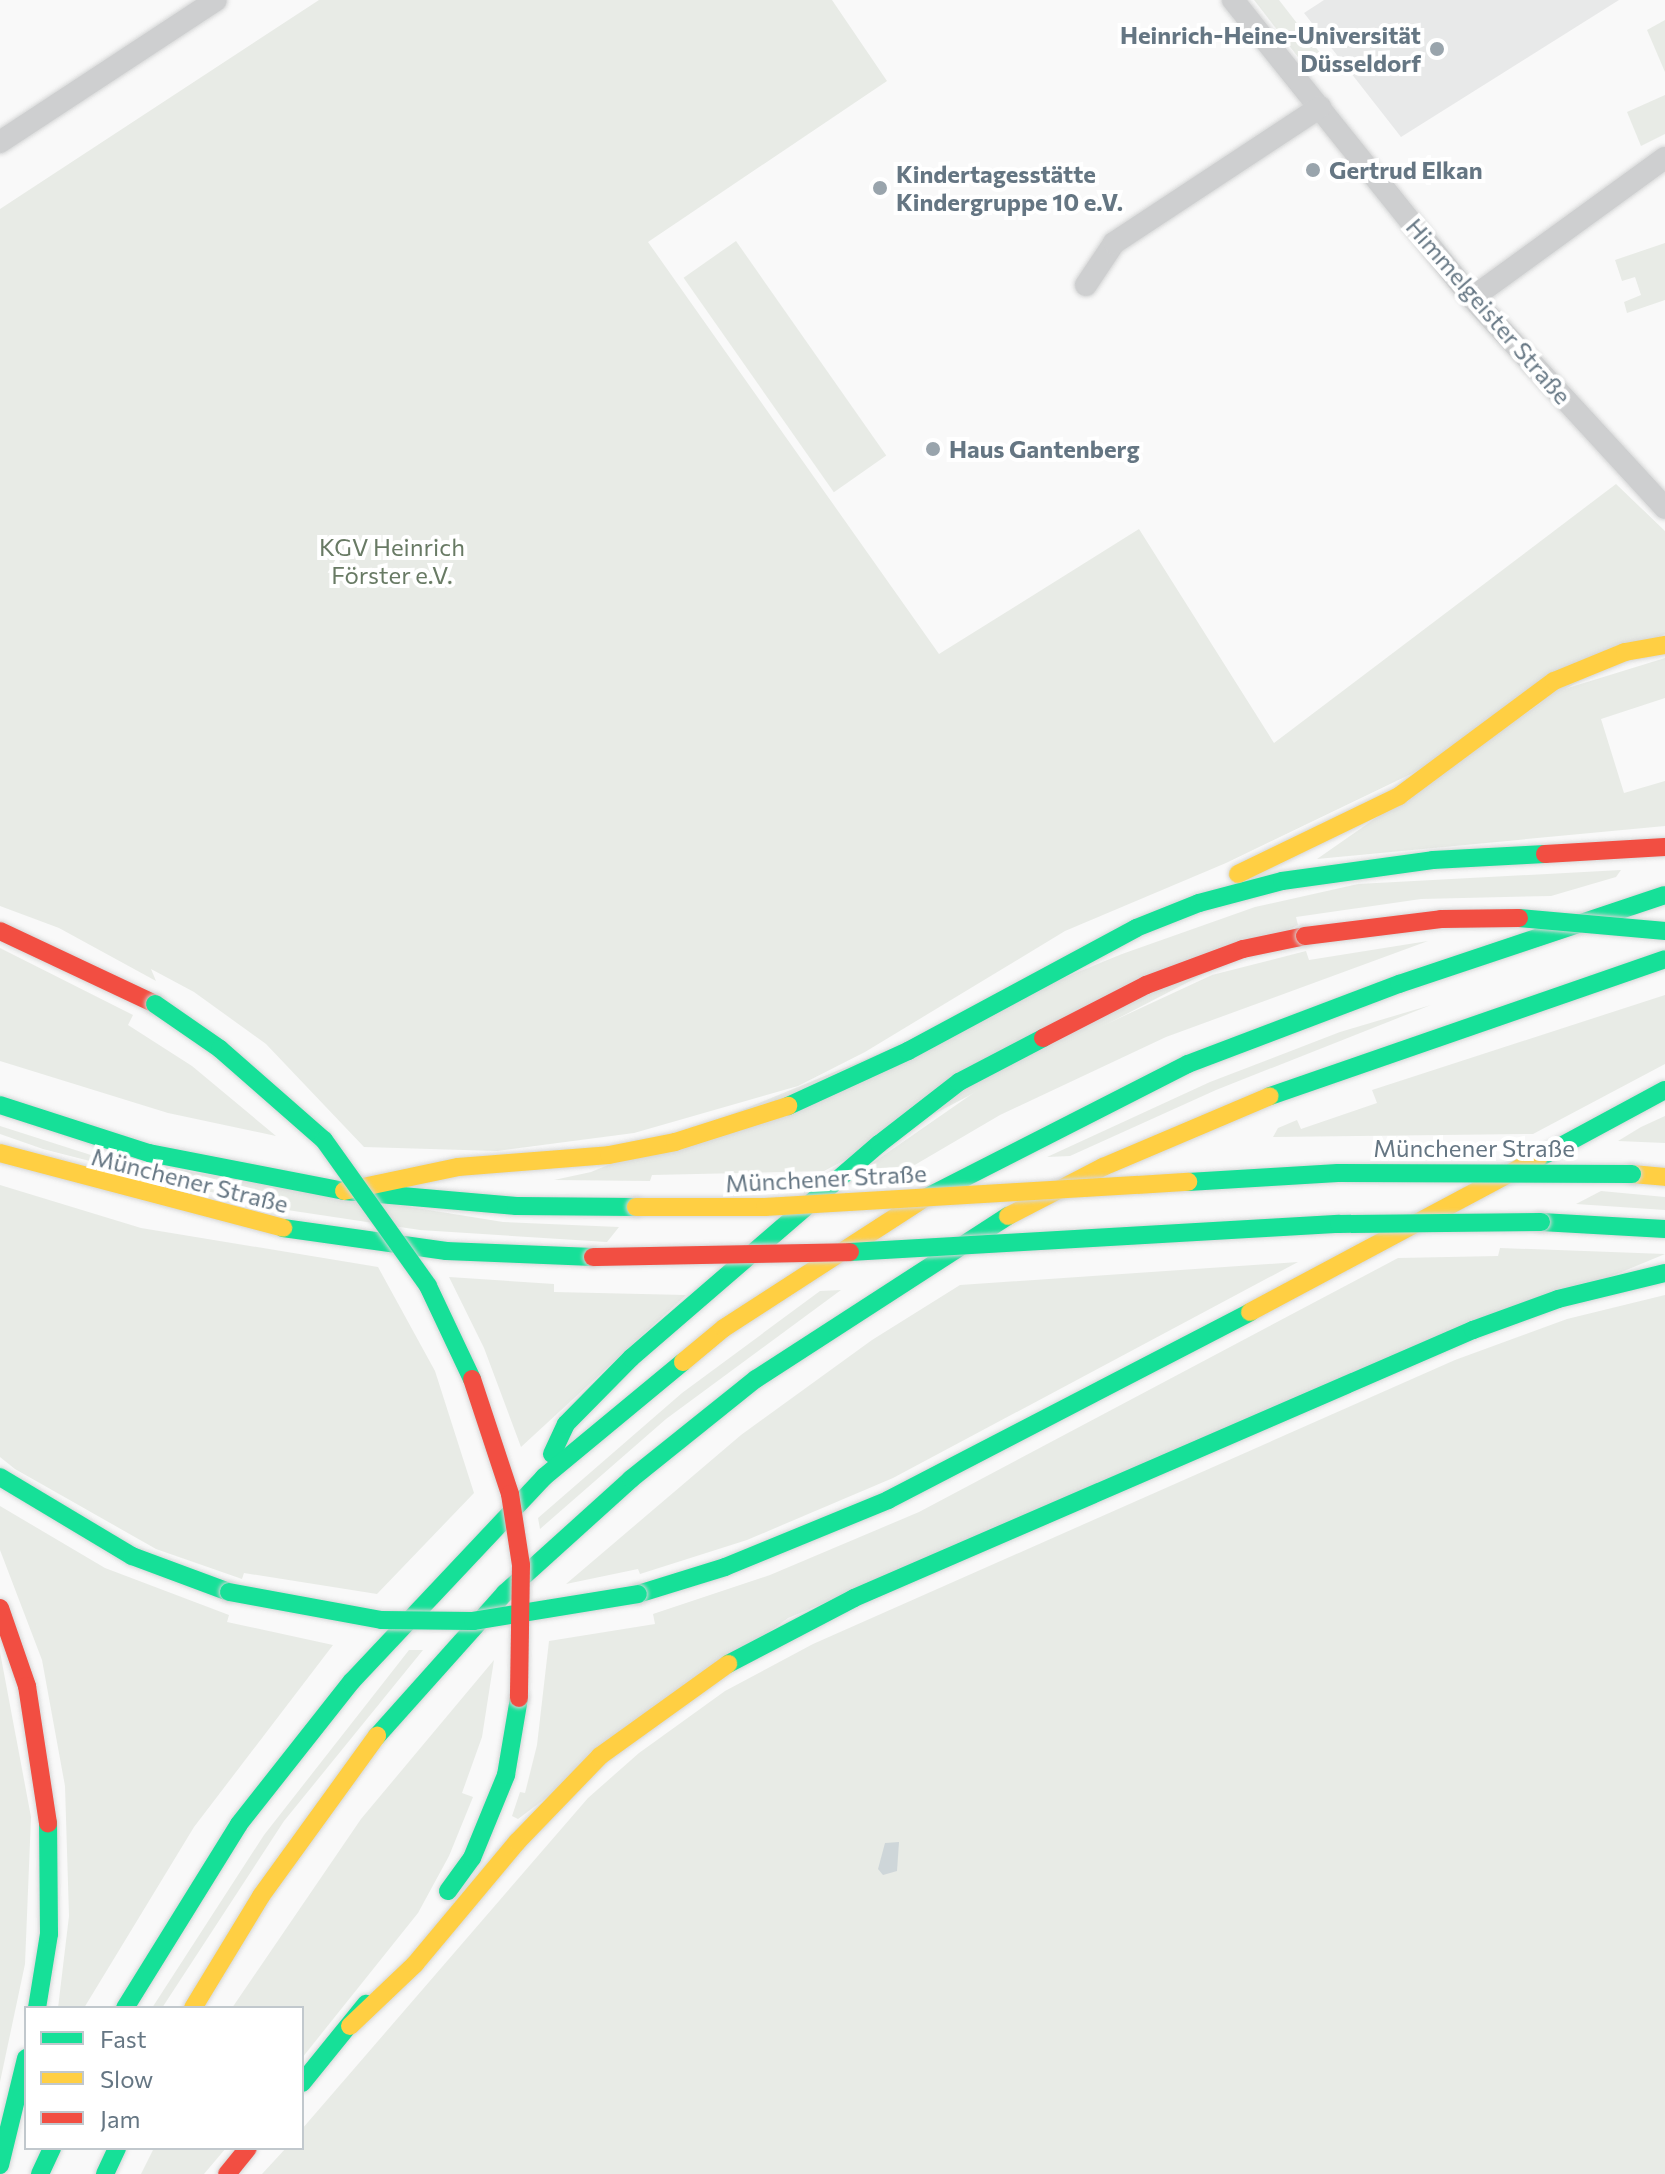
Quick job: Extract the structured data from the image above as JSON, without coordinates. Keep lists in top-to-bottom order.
{
  "streets": {
    "highway": ["Münchener Straße"],
    "street": ["Himmelgeister Straße"]
  },
  "parks": ["KGV Heinrich Förster e.V."],
  "places": [
    "Heinrich-Heine-Universität Düsseldorf",
    "Gertrud Elkan",
    "Kindertagesstätte Kindergruppe 10 e.V.",
    "Haus Gantenberg"
  ],
  "legend": ["Fast", "Slow", "Jam"]
}
